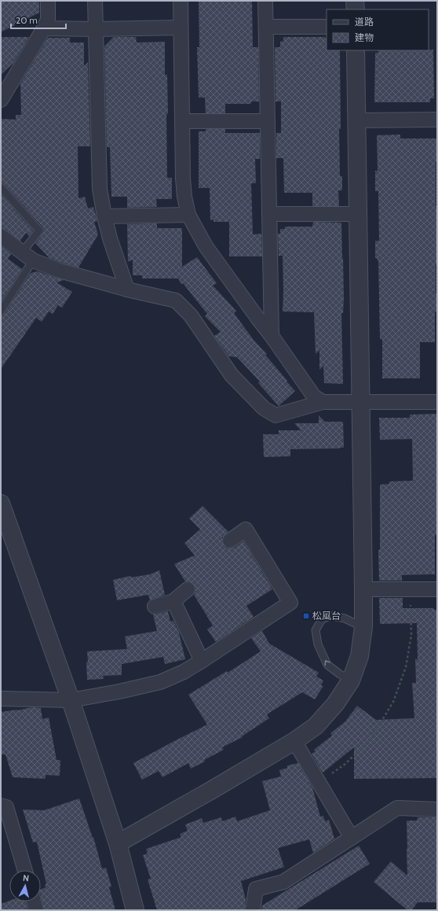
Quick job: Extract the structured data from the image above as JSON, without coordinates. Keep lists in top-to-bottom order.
{
  "places": {
    "transit": ["松風台"]
  },
  "legend": ["道路", "建物"],
  "scale_bar": "20 m",
  "north": "top"
}
